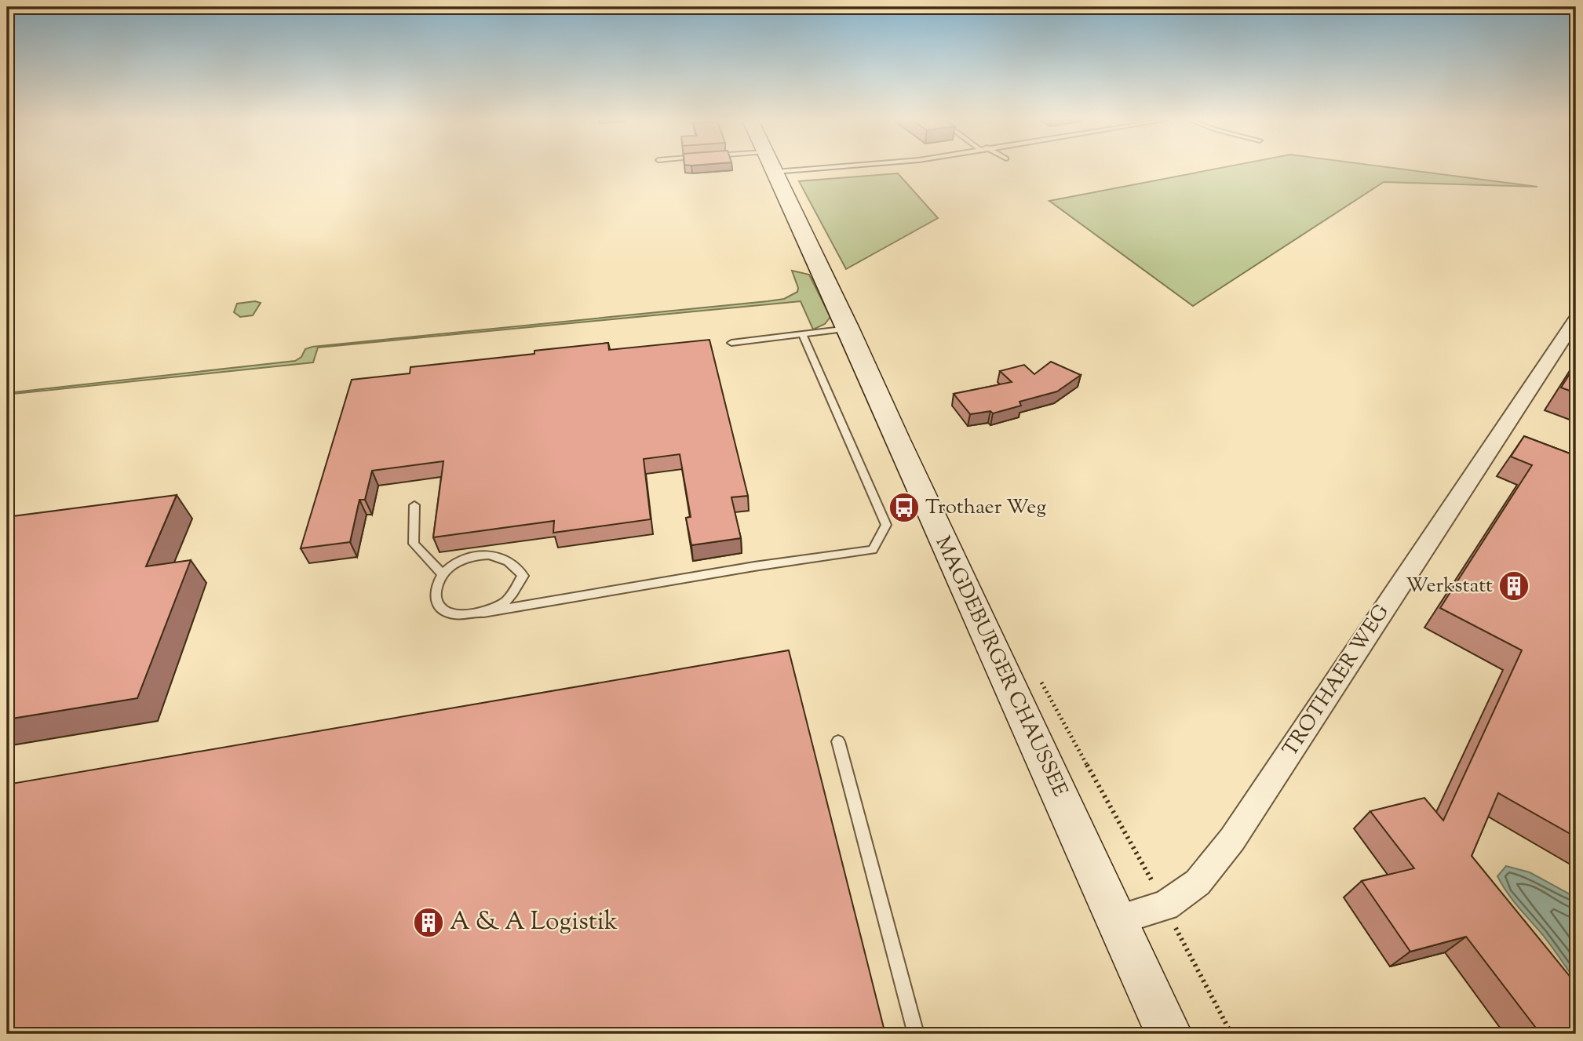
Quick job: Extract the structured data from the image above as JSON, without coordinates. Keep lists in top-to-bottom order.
{
  "streets": {
    "main road": ["MAGDEBURGER CHAUSSEE"],
    "street": ["TROTHAER WEG"]
  },
  "crossings": [
    ["MAGDEBURGER CHAUSSEE", "TROTHAER WEG"]
  ],
  "places": {
    "bus stop": ["Trothaer Weg"],
    "building": ["Werkstatt", "A & A Logistik"]
  }
}
